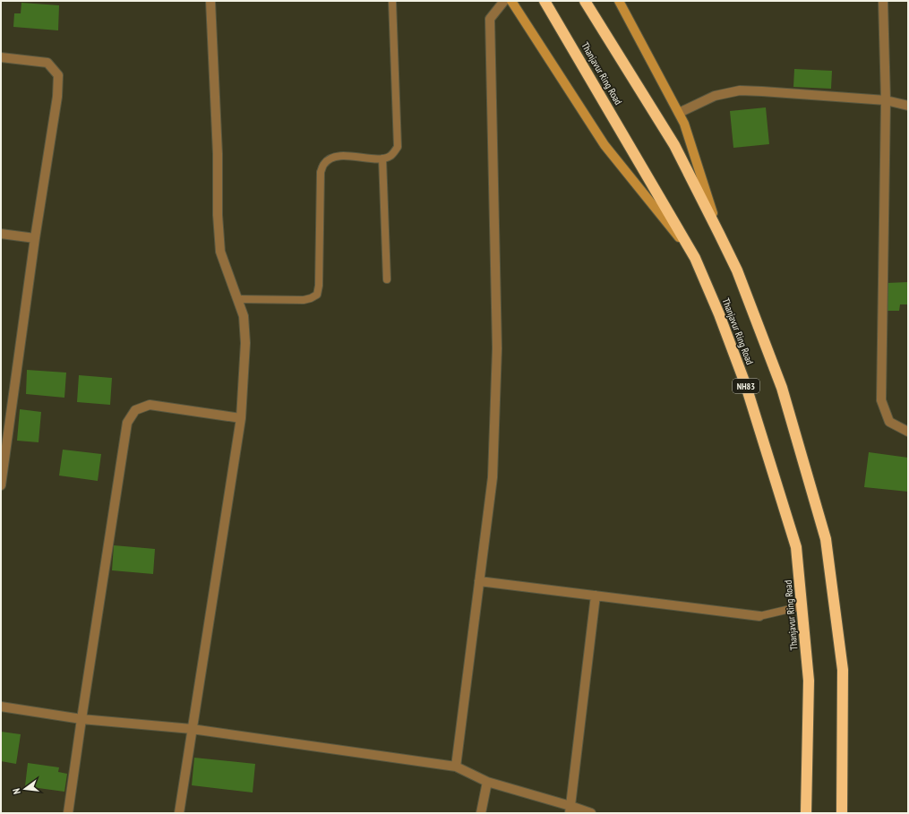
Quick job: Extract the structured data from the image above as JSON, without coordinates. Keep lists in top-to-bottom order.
{
  "streets": {
    "highway": ["Thanjavur Ring Road", "NH83"]
  },
  "north": "left"
}
